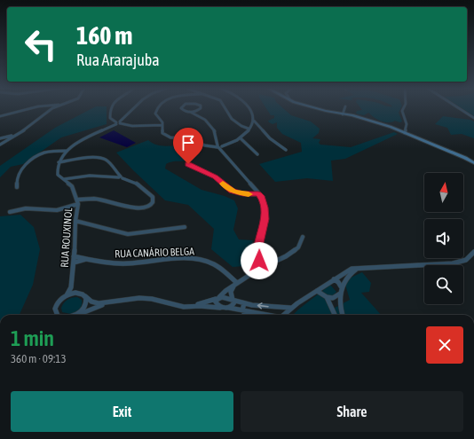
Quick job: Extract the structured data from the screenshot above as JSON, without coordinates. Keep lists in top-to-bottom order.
{
  "streets": {
    "street": ["RUA ROUXINOL", "RUA CANÁRIO BELGA"]
  },
  "crossings": [
    ["RUA ROUXINOL", "RUA CANÁRIO BELGA"]
  ],
  "north": "top",
  "page": {
    "turn": ["160 m", "Rua Ararajuba"],
    "heading": ["1 min", "360 m · 09:13"],
    "buttons": ["Exit", "Share"]
  }
}
